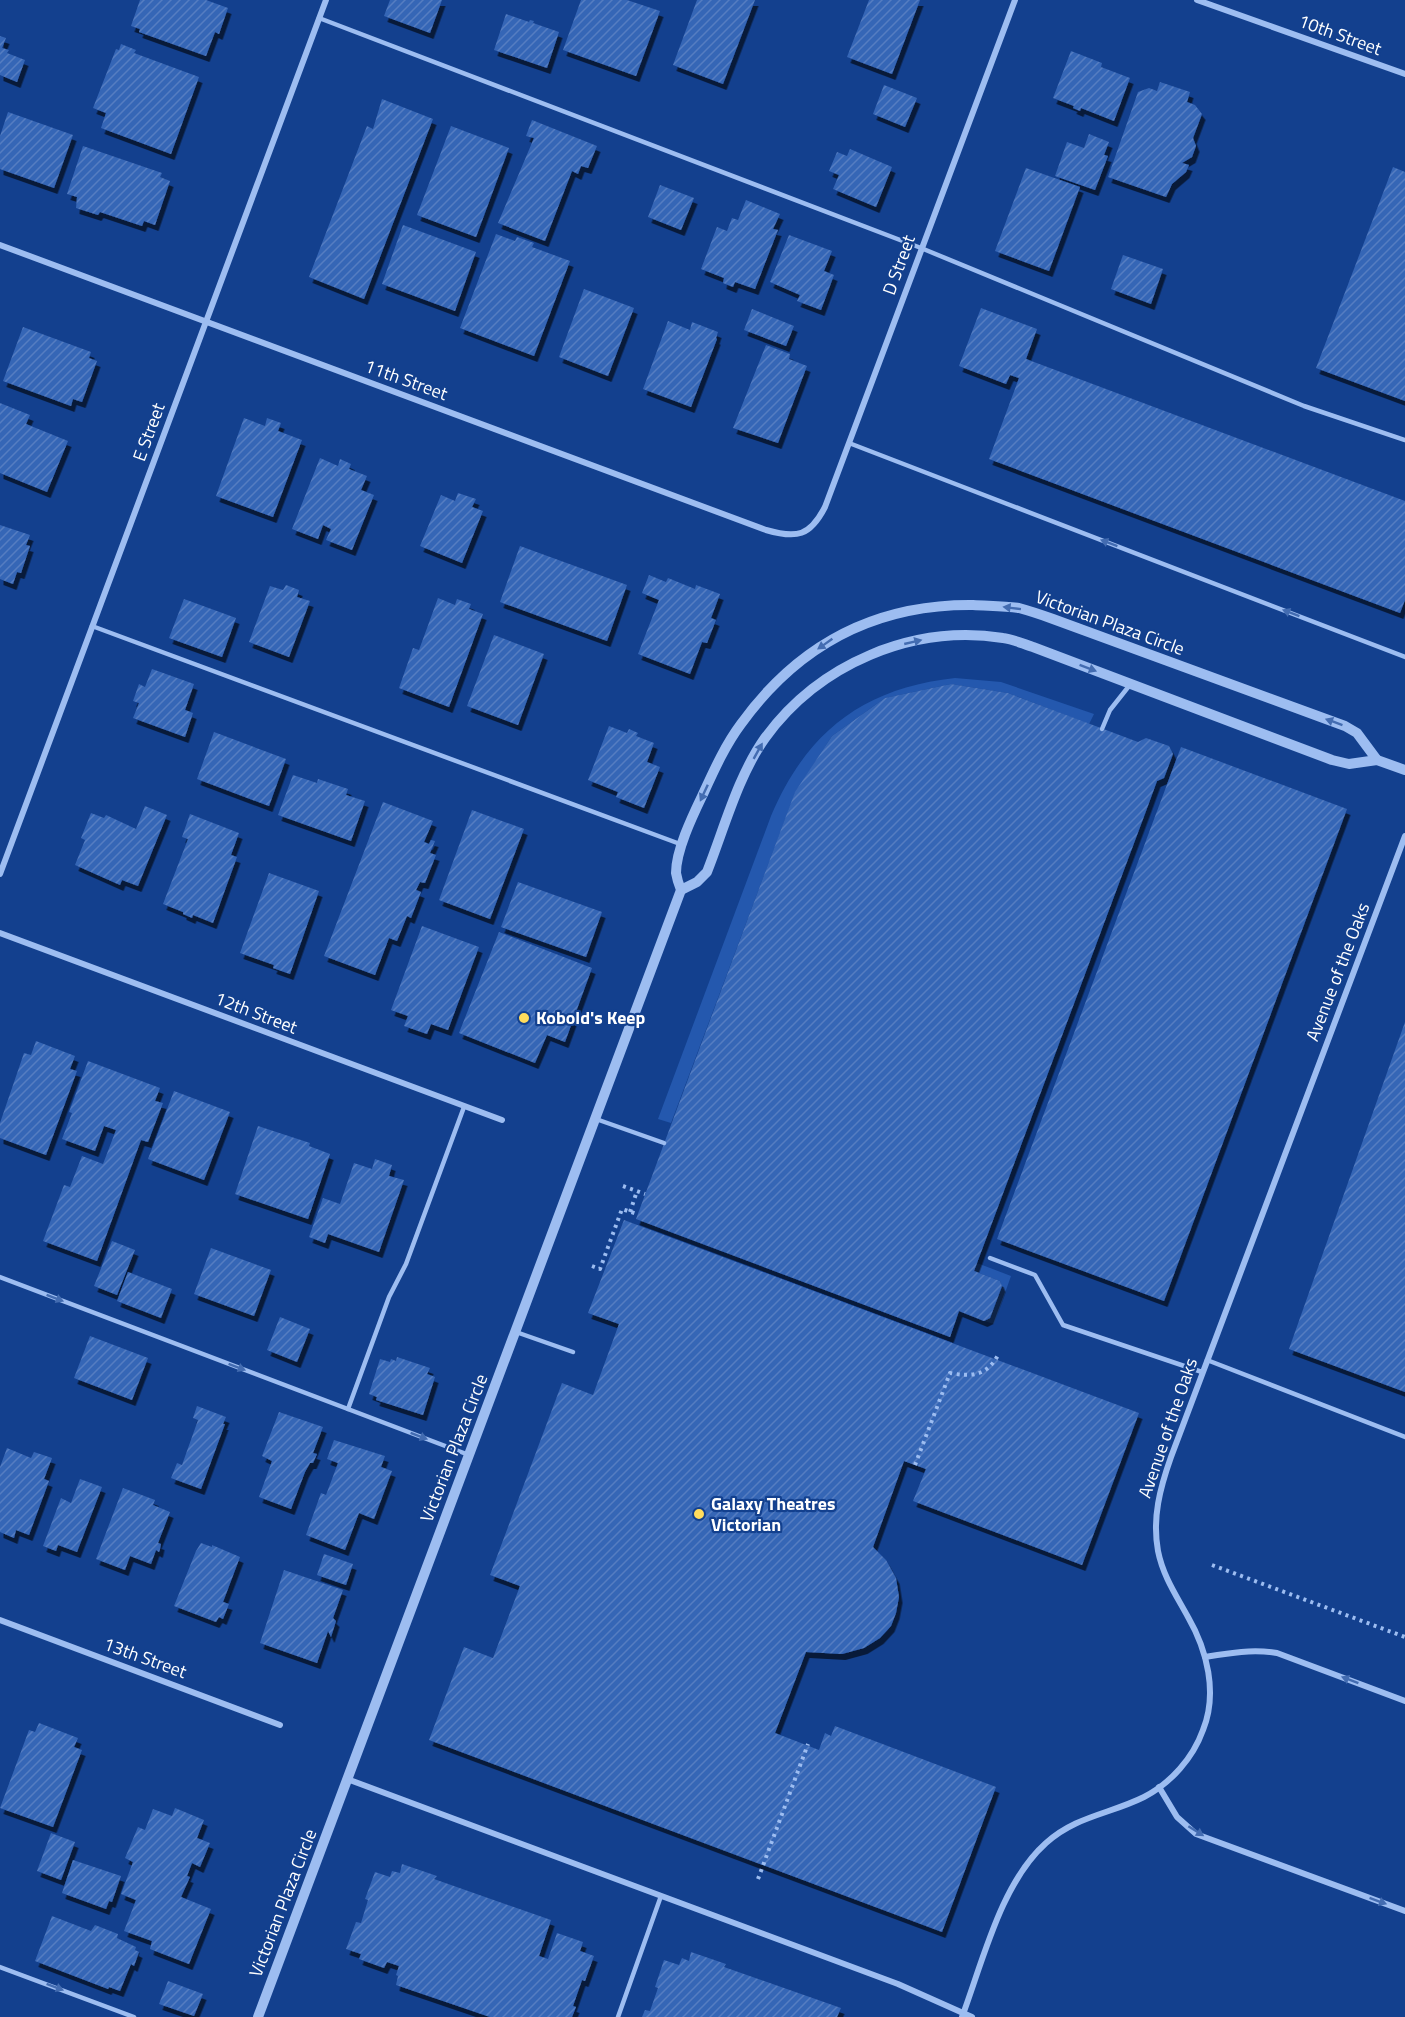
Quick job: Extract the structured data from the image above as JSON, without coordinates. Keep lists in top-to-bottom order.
{
  "streets": {
    "street": [
      "10th Street",
      "D Street",
      "11th Street",
      "E Street",
      "Victorian Plaza Circle",
      "Avenue of the Oaks",
      "12th Street",
      "13th Street"
    ]
  },
  "crossings": [
    ["D Street", "11th Street"],
    ["11th Street", "E Street"]
  ],
  "places": ["Kobold's Keep", "Galaxy Theatres Victorian"]
}
